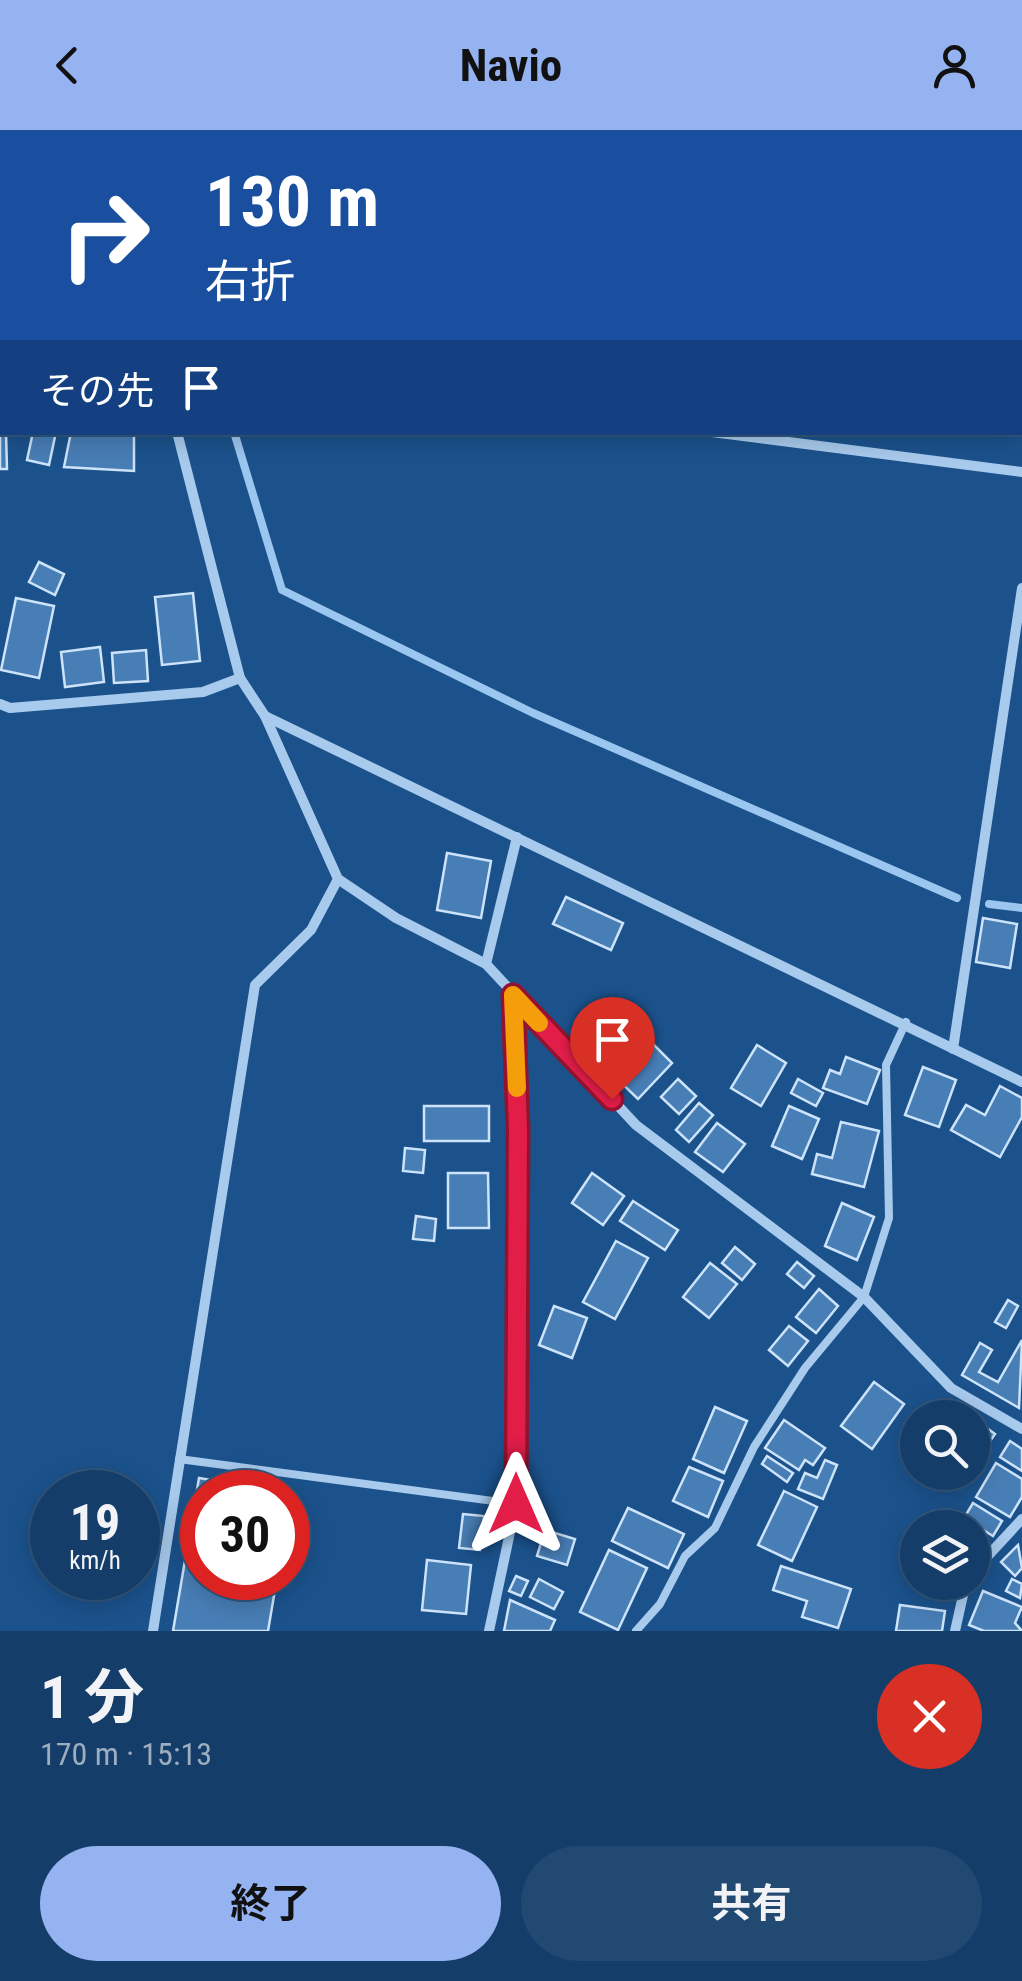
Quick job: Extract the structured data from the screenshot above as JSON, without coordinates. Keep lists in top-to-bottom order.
{
  "page": {
    "header": "Navio",
    "turn": ["130 m", "右折"],
    "then": "その先",
    "speed": "19 km/h",
    "limit": "30",
    "heading": ["1 分", "170 m · 15:13"],
    "buttons": ["終了", "共有"]
  }
}
